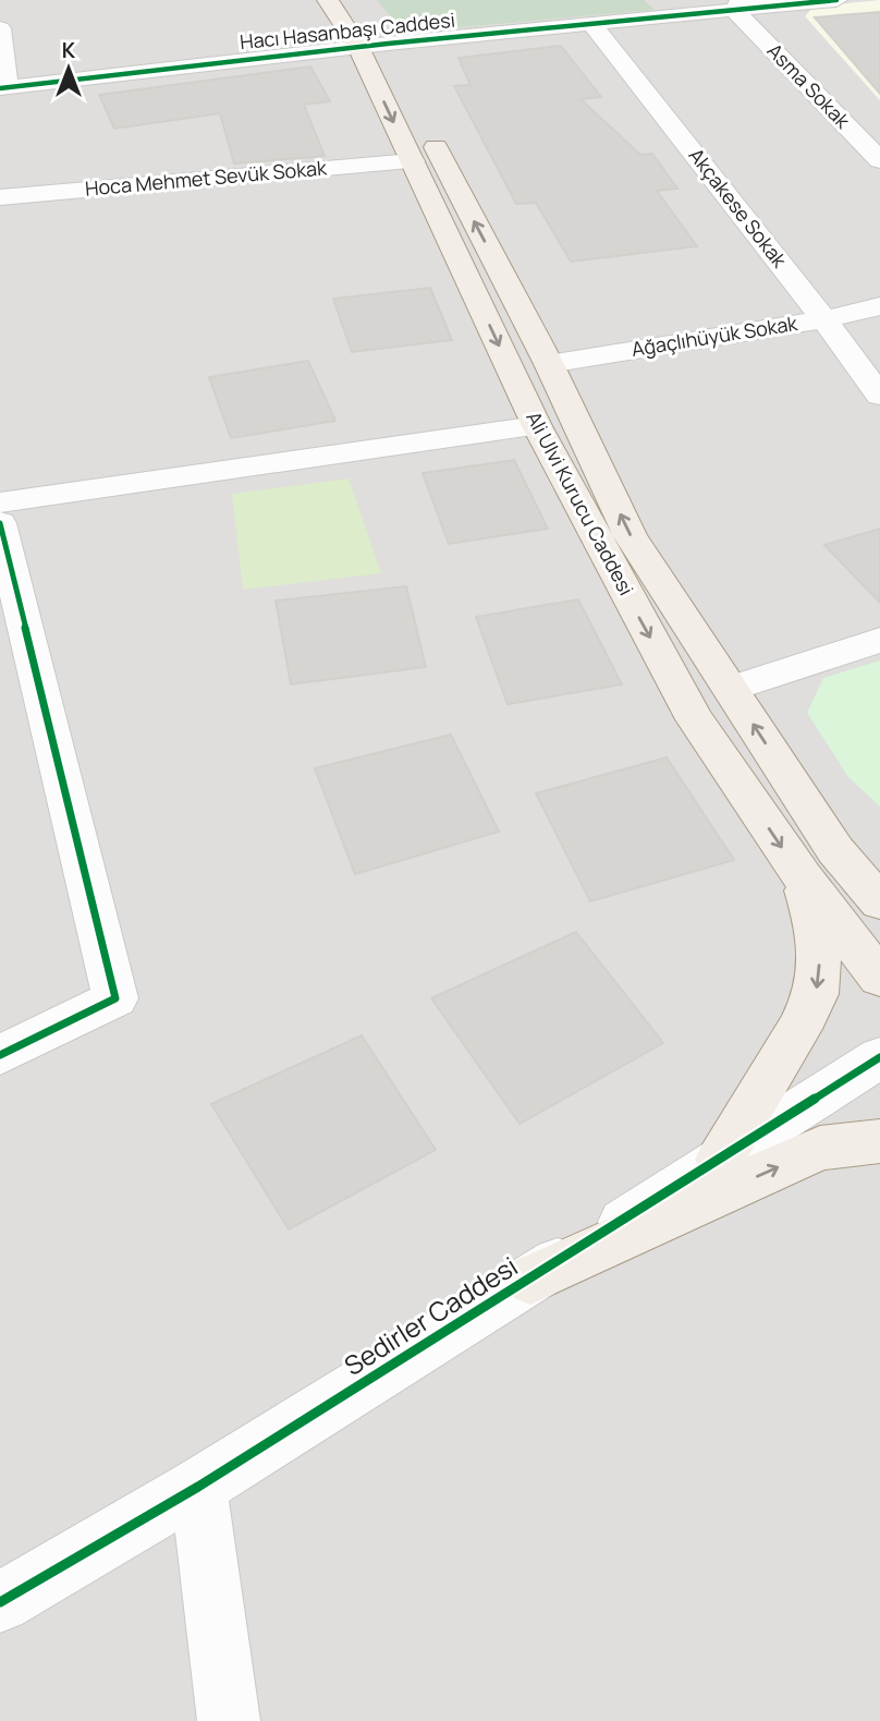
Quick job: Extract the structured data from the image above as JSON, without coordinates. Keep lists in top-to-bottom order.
{
  "streets": {
    "main road": ["Ali Ulvi Kurucu Caddesi"],
    "street": [
      "Hacı Hasanbaşı Caddesi",
      "Asma Sokak",
      "Hoca Mehmet Sevük Sokak",
      "Akçakese Sokak",
      "Ağaçlıhüyük Sokak",
      "Sedirler Caddesi"
    ]
  },
  "crossings": [
    ["Hacı Hasanbaşı Caddesi", "Asma Sokak"],
    ["Hacı Hasanbaşı Caddesi", "Akçakese Sokak"],
    ["Hacı Hasanbaşı Caddesi", "Ali Ulvi Kurucu Caddesi"],
    ["Hoca Mehmet Sevük Sokak", "Ali Ulvi Kurucu Caddesi"],
    ["Akçakese Sokak", "Ağaçlıhüyük Sokak"],
    ["Ağaçlıhüyük Sokak", "Ali Ulvi Kurucu Caddesi"]
  ],
  "north": "top"
}
